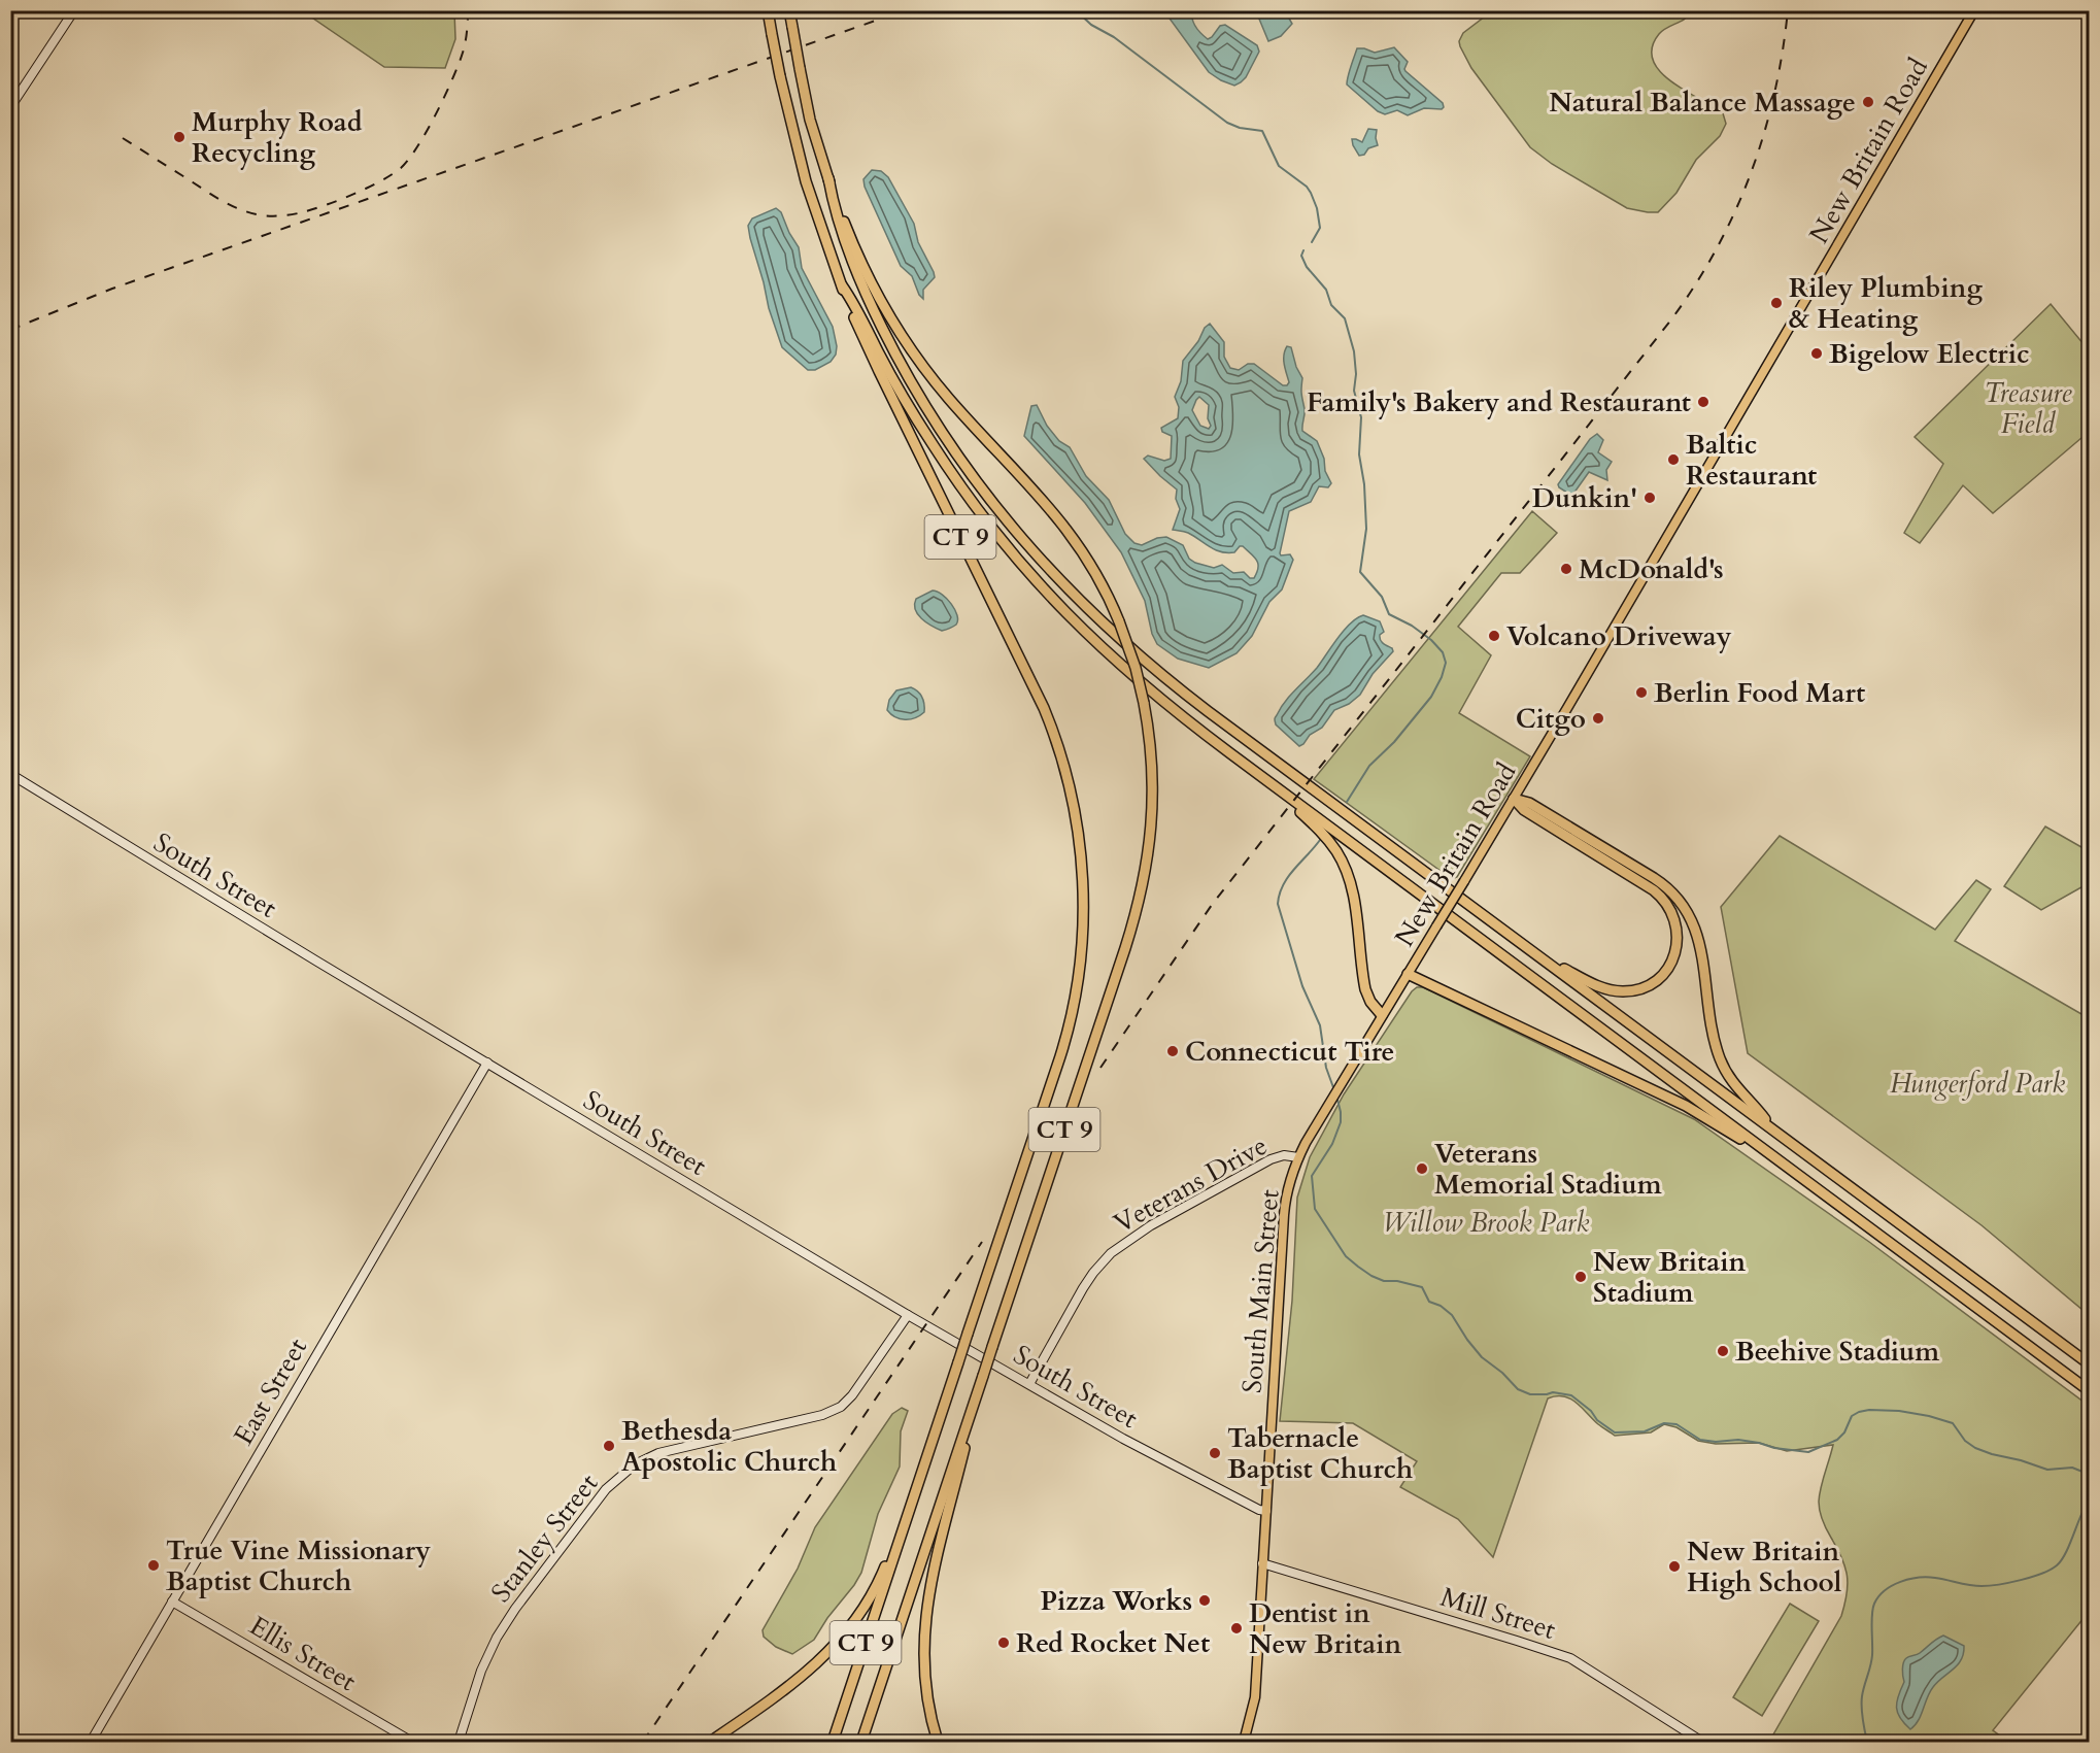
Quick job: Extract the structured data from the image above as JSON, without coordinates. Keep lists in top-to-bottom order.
{
  "streets": {
    "highway": ["CT 9"],
    "main road": [
      "New Britain Road",
      "South Street",
      "Veterans Drive",
      "South Main Street",
      "East Street",
      "Stanley Street",
      "Mill Street",
      "Ellis Street"
    ]
  },
  "crossings": [
    ["New Britain Road", "South Main Street"],
    ["South Street", "Veterans Drive"],
    ["South Street", "South Main Street"],
    ["South Street", "East Street"],
    ["South Street", "Stanley Street"],
    ["Veterans Drive", "South Main Street"],
    ["South Main Street", "Mill Street"],
    ["East Street", "Ellis Street"]
  ],
  "parks": ["Treasure Field", "Hungerford Park", "Willow Brook Park"],
  "places": [
    "Natural Balance Massage",
    "Murphy Road Recycling",
    "Riley Plumbing & Heating",
    "Bigelow Electric",
    "Family's Bakery and Restaurant",
    "Baltic Restaurant",
    "Dunkin'",
    "McDonald's",
    "Volcano Driveway",
    "Berlin Food Mart",
    "Citgo",
    "Connecticut Tire",
    "Veterans Memorial Stadium",
    "New Britain Stadium",
    "Beehive Stadium",
    "Bethesda Apostolic Church",
    "Tabernacle Baptist Church",
    "True Vine Missionary Baptist Church",
    "New Britain High School",
    "Pizza Works",
    "Dentist in New Britain",
    "Red Rocket Net"
  ]
}
